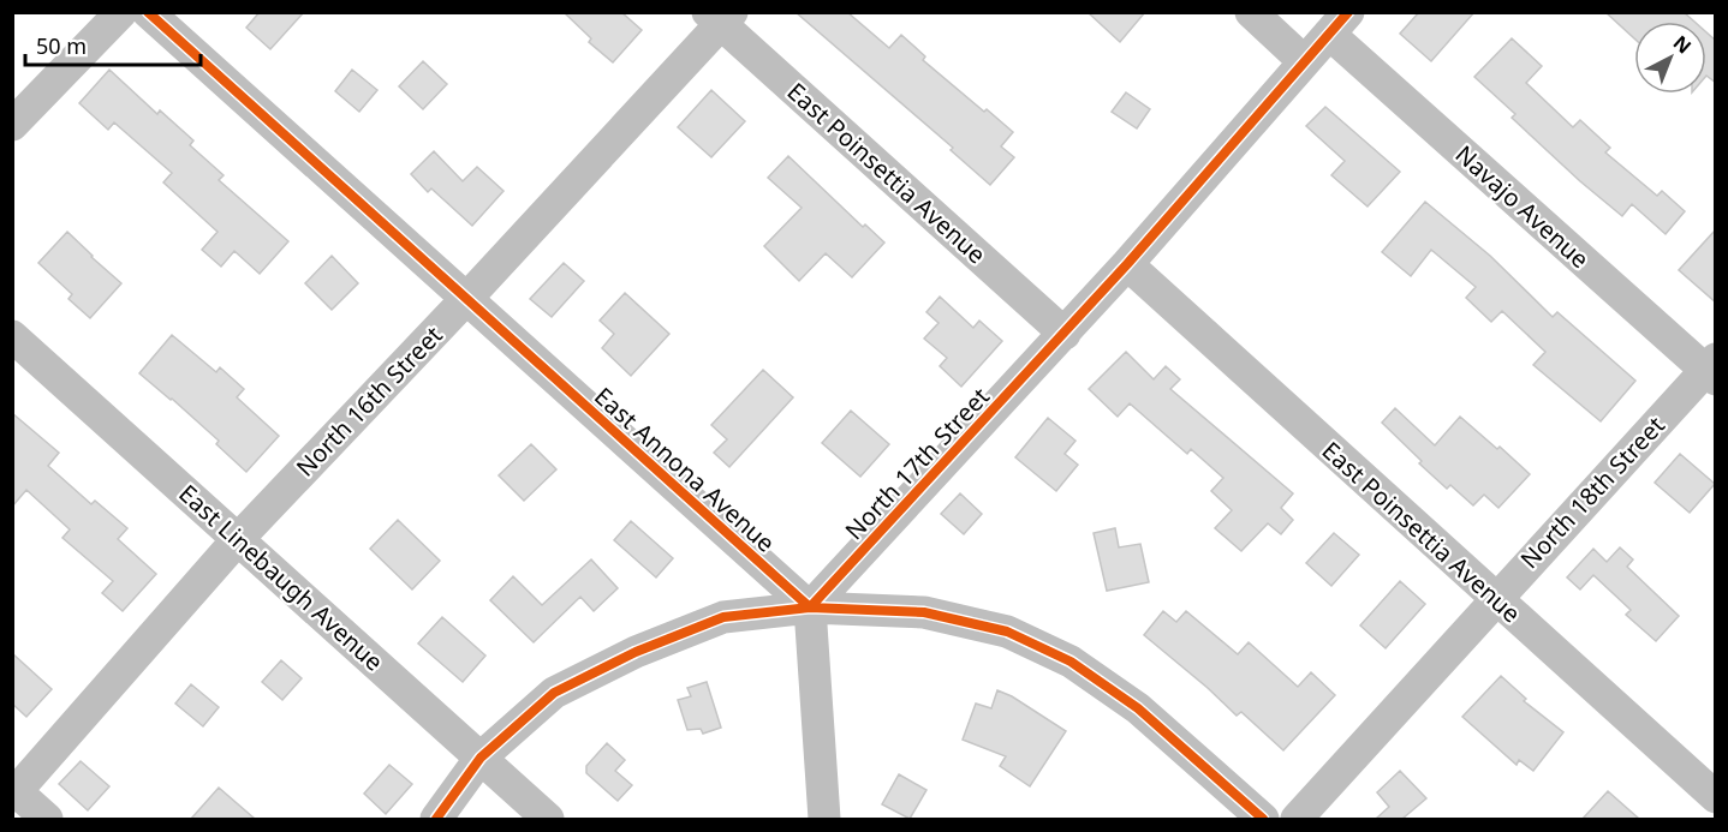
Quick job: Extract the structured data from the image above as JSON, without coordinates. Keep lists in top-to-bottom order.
{
  "streets": {
    "street": [
      "East Poinsettia Avenue",
      "Navajo Avenue",
      "North 16th Street",
      "North 17th Street",
      "East Annona Avenue",
      "North 18th Street",
      "East Linebaugh Avenue"
    ]
  },
  "crossings": [
    ["East Poinsettia Avenue", "North 16th Street"],
    ["East Poinsettia Avenue", "North 17th Street"],
    ["East Poinsettia Avenue", "North 18th Street"],
    ["Navajo Avenue", "North 17th Street"],
    ["Navajo Avenue", "North 18th Street"],
    ["North 16th Street", "East Annona Avenue"],
    ["North 16th Street", "East Linebaugh Avenue"],
    ["North 17th Street", "East Annona Avenue"]
  ],
  "scale_bar": "50 m",
  "north": "top right"
}
